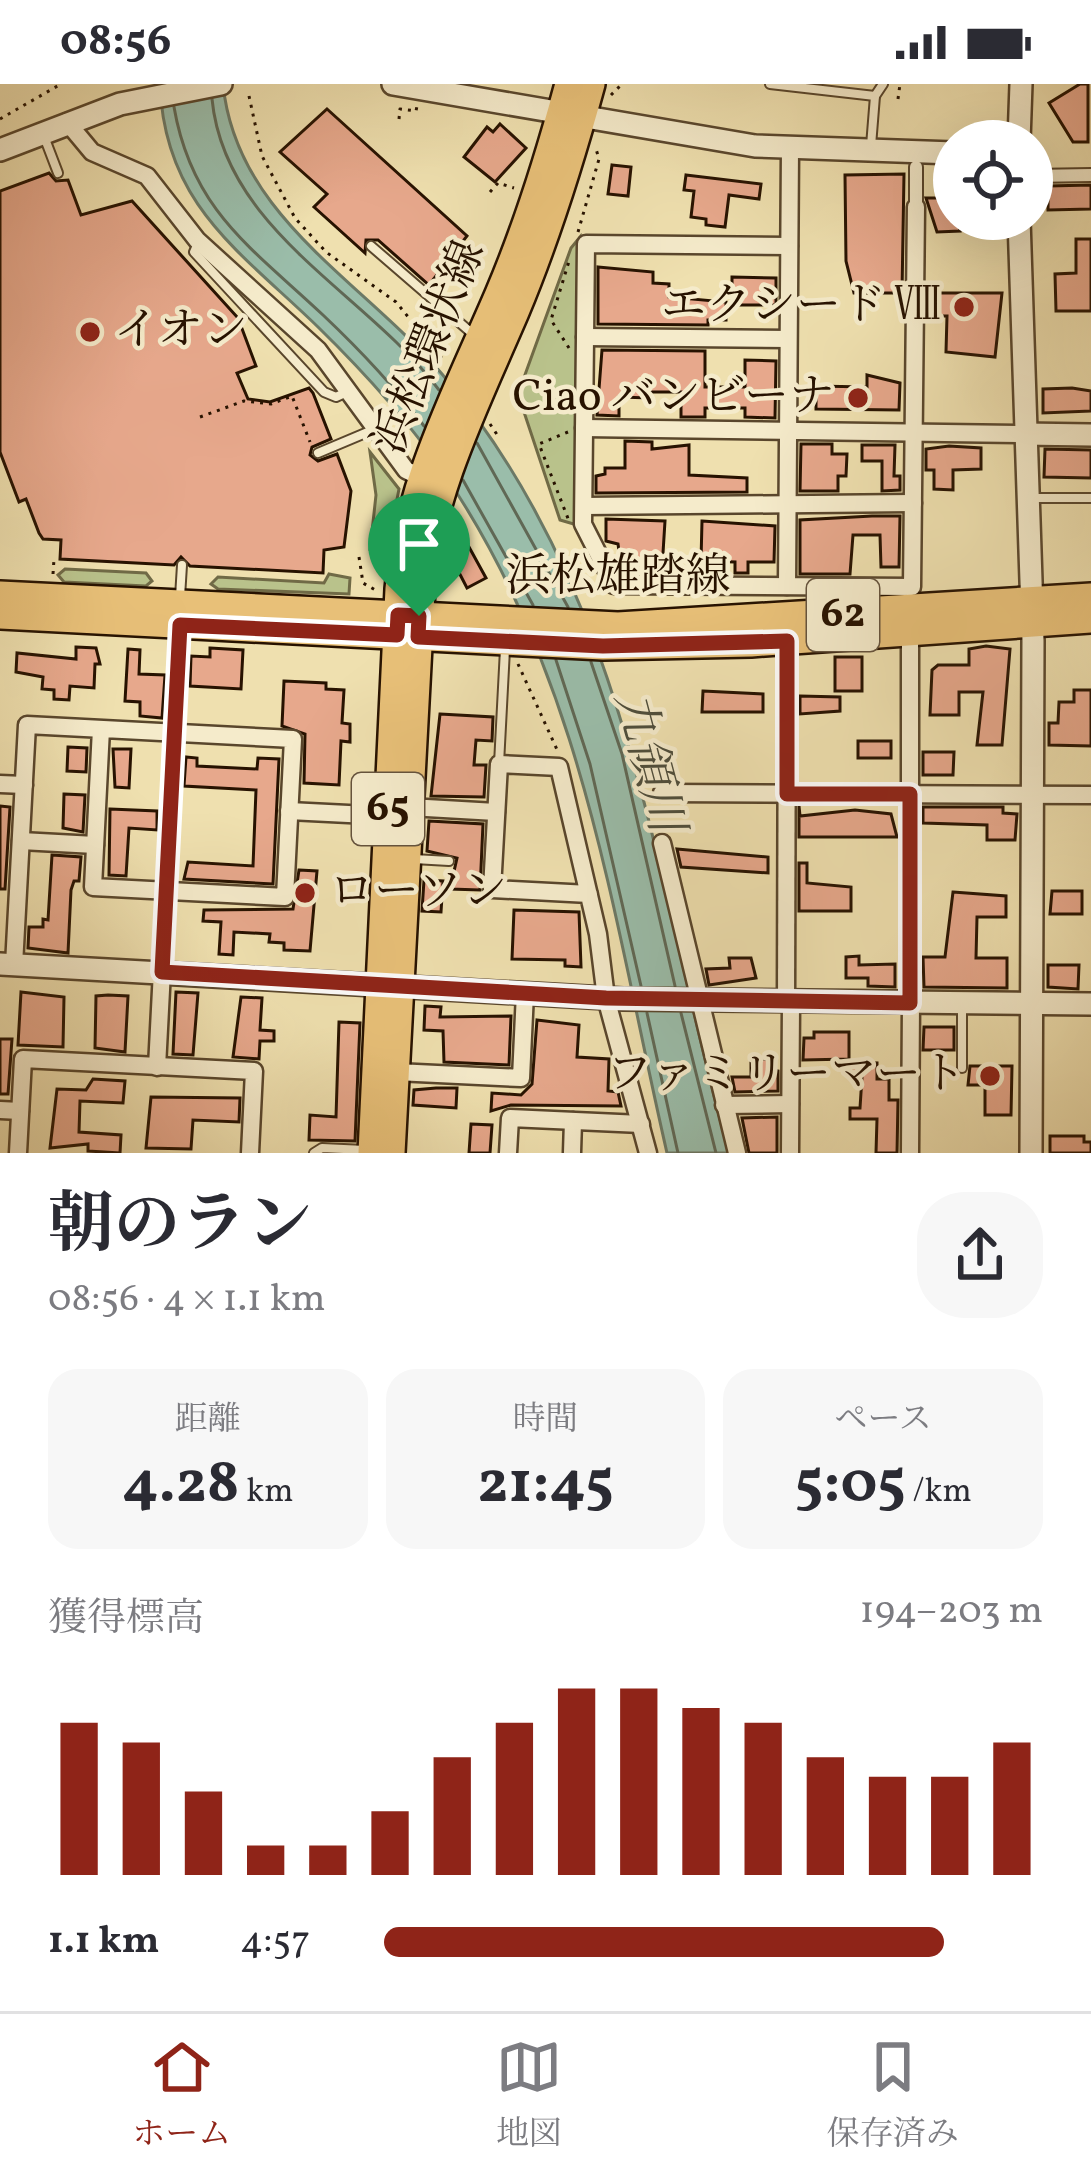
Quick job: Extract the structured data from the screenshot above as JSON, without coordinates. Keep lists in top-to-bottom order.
{
  "streets": {
    "main road": [
      "浜松環状線",
      "浜松雄踏線",
      "62",
      "65"
    ]
  },
  "crossings": [
    ["浜松環状線", "浜松雄踏線"]
  ],
  "water": ["九領川"],
  "places": [
    "エクシード Ⅷ",
    "イオン",
    "Ciao バンビーナ",
    "ローソン",
    "ファミリーマート"
  ],
  "page": {
    "status": "08:56",
    "heading": ["朝のラン", "08:56 · 4 × 1.1 km"],
    "stats": [
      ["距離", "4.28 km"],
      ["時間", "21:45"],
      ["ペース", "5:05 /km"]
    ],
    "chart": ["獲得標高", "194–203 m"],
    "list": [
      {
        "name": "1.1 km",
        "note": "4:57"
      }
    ],
    "tabs": ["ホーム", "地図", "保存済み"]
  }
}
